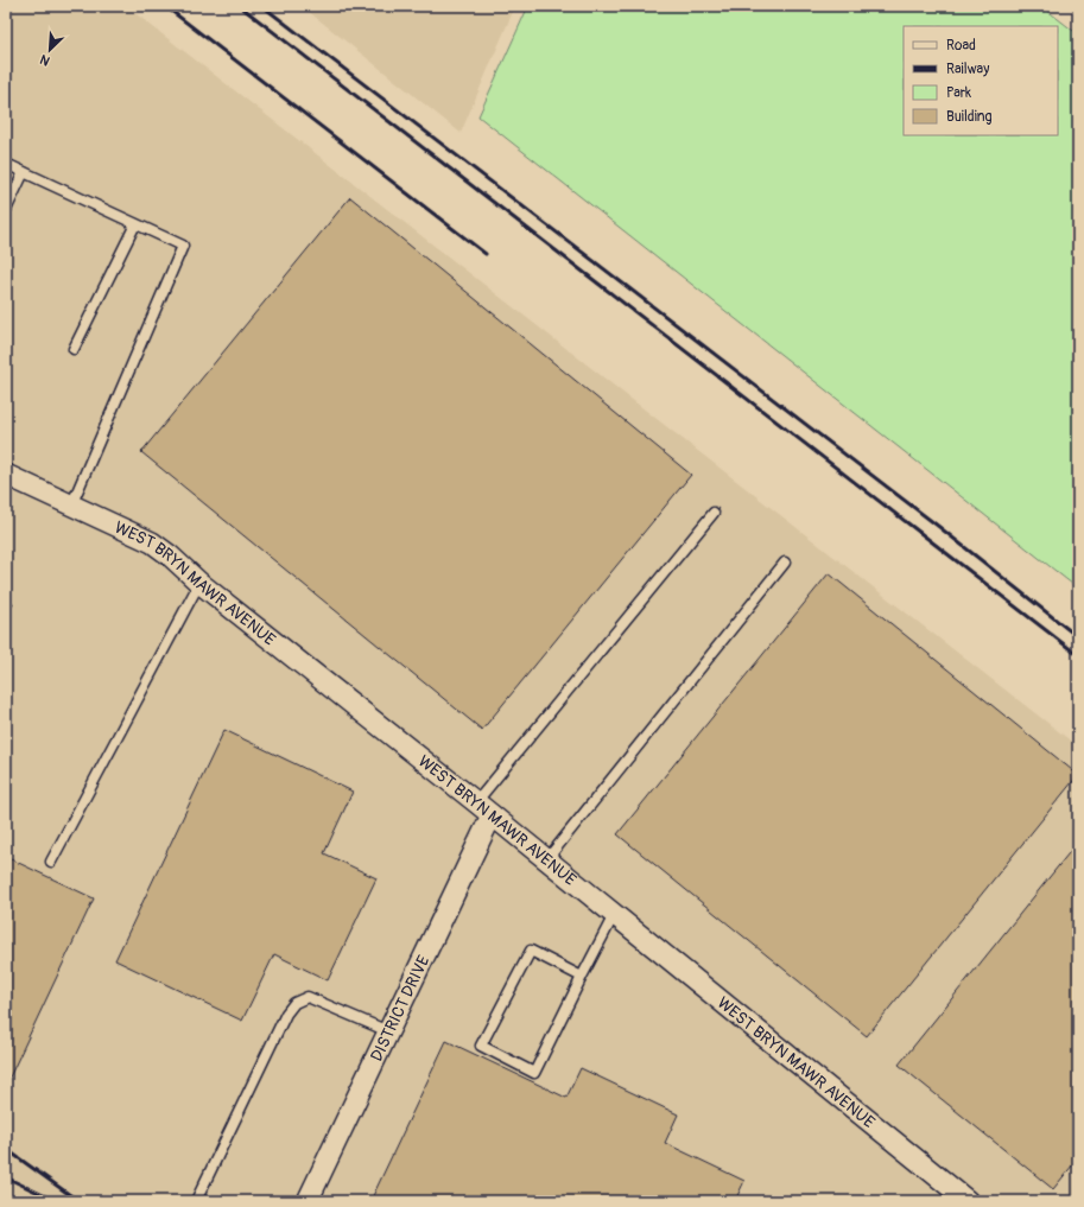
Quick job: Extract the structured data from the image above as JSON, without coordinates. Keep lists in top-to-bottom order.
{
  "streets": {
    "street": ["WEST BRYN MAWR AVENUE", "DISTRICT DRIVE"]
  },
  "crossings": [
    ["WEST BRYN MAWR AVENUE", "DISTRICT DRIVE"]
  ],
  "legend": [
    "Road",
    "Railway",
    "Park",
    "Building"
  ],
  "north": "bottom left"
}
